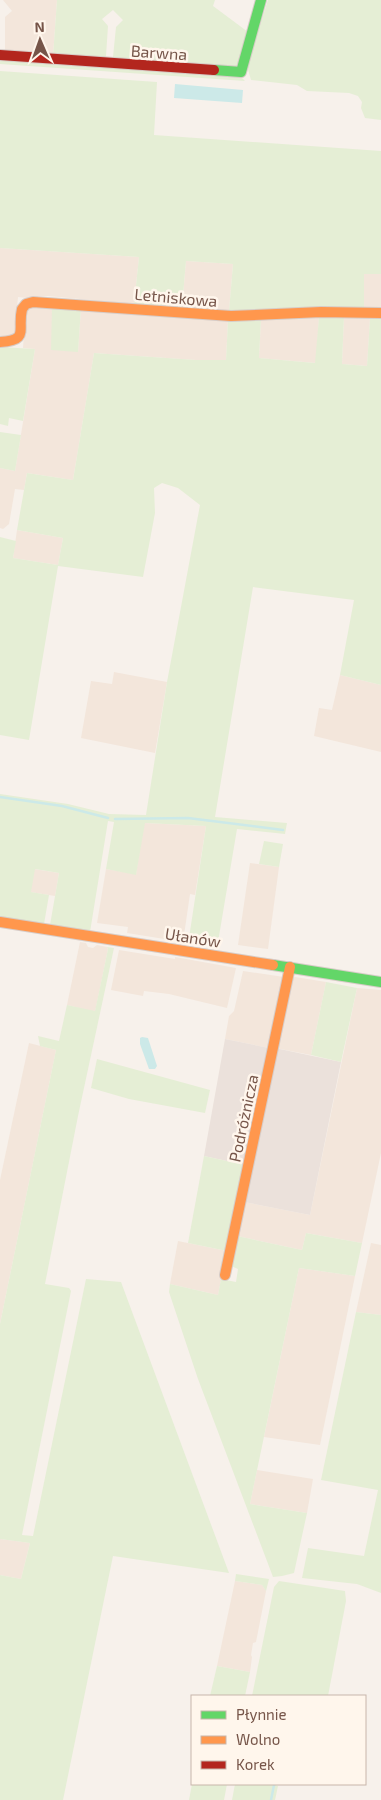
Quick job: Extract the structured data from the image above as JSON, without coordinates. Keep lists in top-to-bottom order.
{
  "streets": {
    "street": [
      "Barwna",
      "Letniskowa",
      "Ułanów",
      "Podróżnicza"
    ]
  },
  "crossings": [
    ["Ułanów", "Podróżnicza"]
  ],
  "legend": ["Płynnie", "Wolno", "Korek"],
  "north": "top"
}
